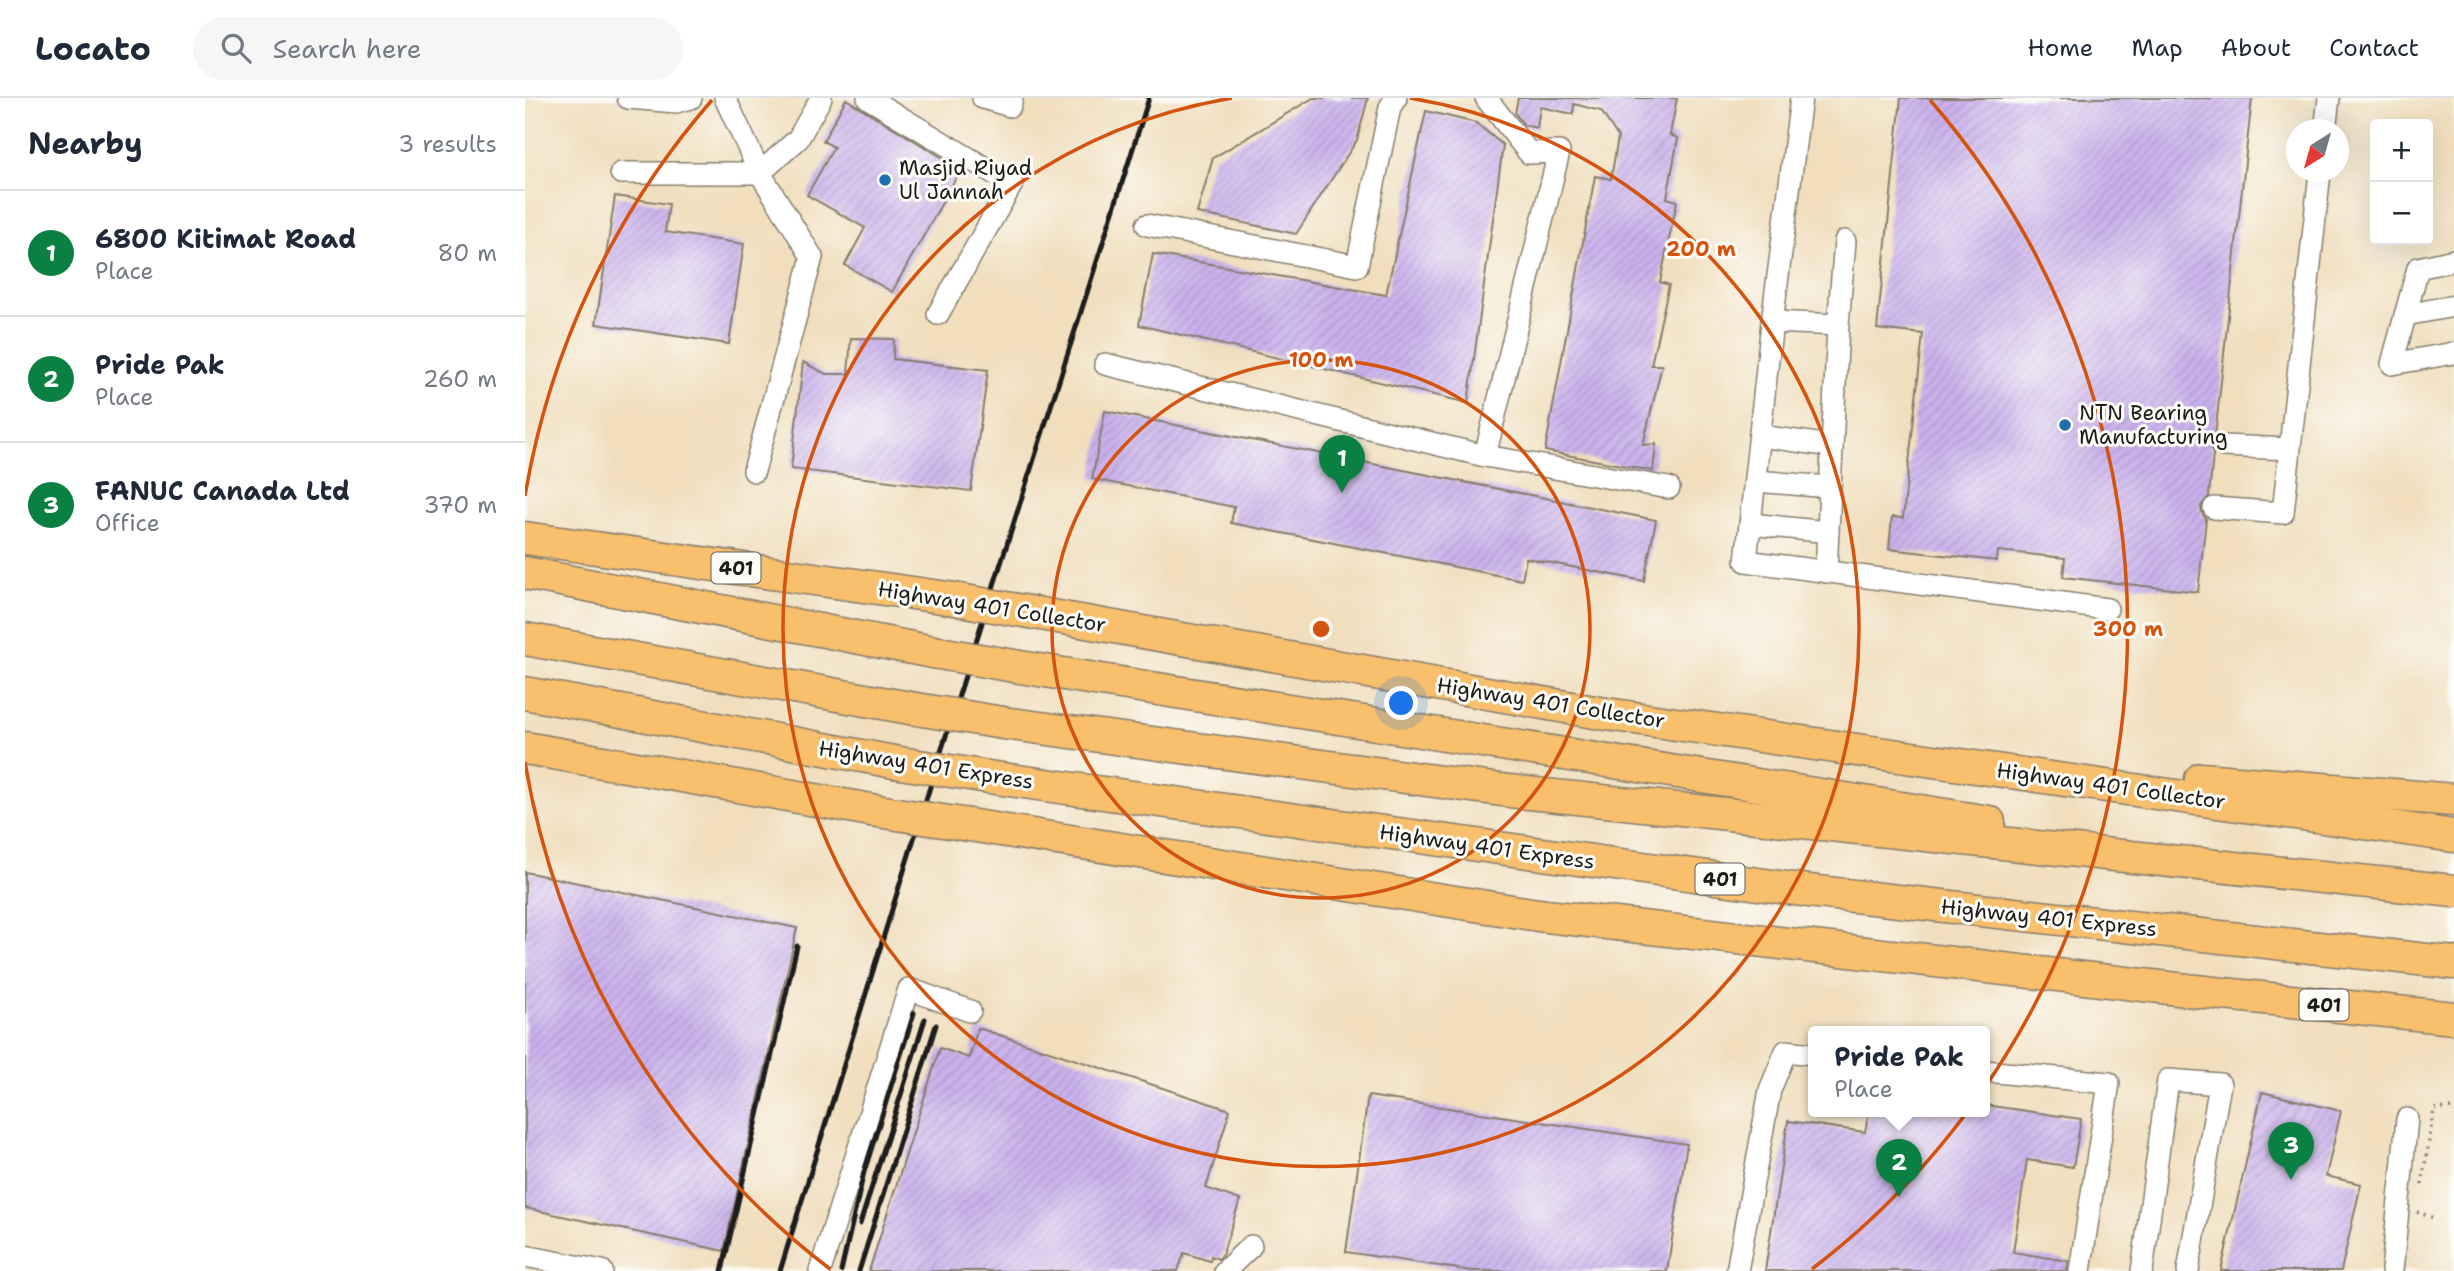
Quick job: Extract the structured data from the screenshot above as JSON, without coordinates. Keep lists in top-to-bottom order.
{
  "streets": {
    "highway": ["401", "Highway 401 Collector", "Highway 401 Express"]
  },
  "places": ["Masjid Riyad Ul Jannah", "NTN Bearing Manufacturing"],
  "north": "bottom left",
  "page": {
    "header": "Locato",
    "search": "Search here",
    "nav": [
      "Home",
      "Map",
      "About",
      "Contact"
    ],
    "heading": ["Nearby", "3 results"],
    "map_buttons": ["+", "−"],
    "list": [
      {
        "mark": "1",
        "name": "6800 Kitimat Road",
        "note": "Place",
        "value": "80 m"
      },
      {
        "mark": "2",
        "name": "Pride Pak",
        "note": "Place",
        "value": "260 m"
      },
      {
        "mark": "3",
        "name": "FANUC Canada Ltd",
        "note": "Office",
        "value": "370 m"
      }
    ],
    "pins": ["1", "3", "2"],
    "popup": ["Pride Pak", "Place"]
  },
  "rings": ["200 m", "100 m", "300 m"]
}
